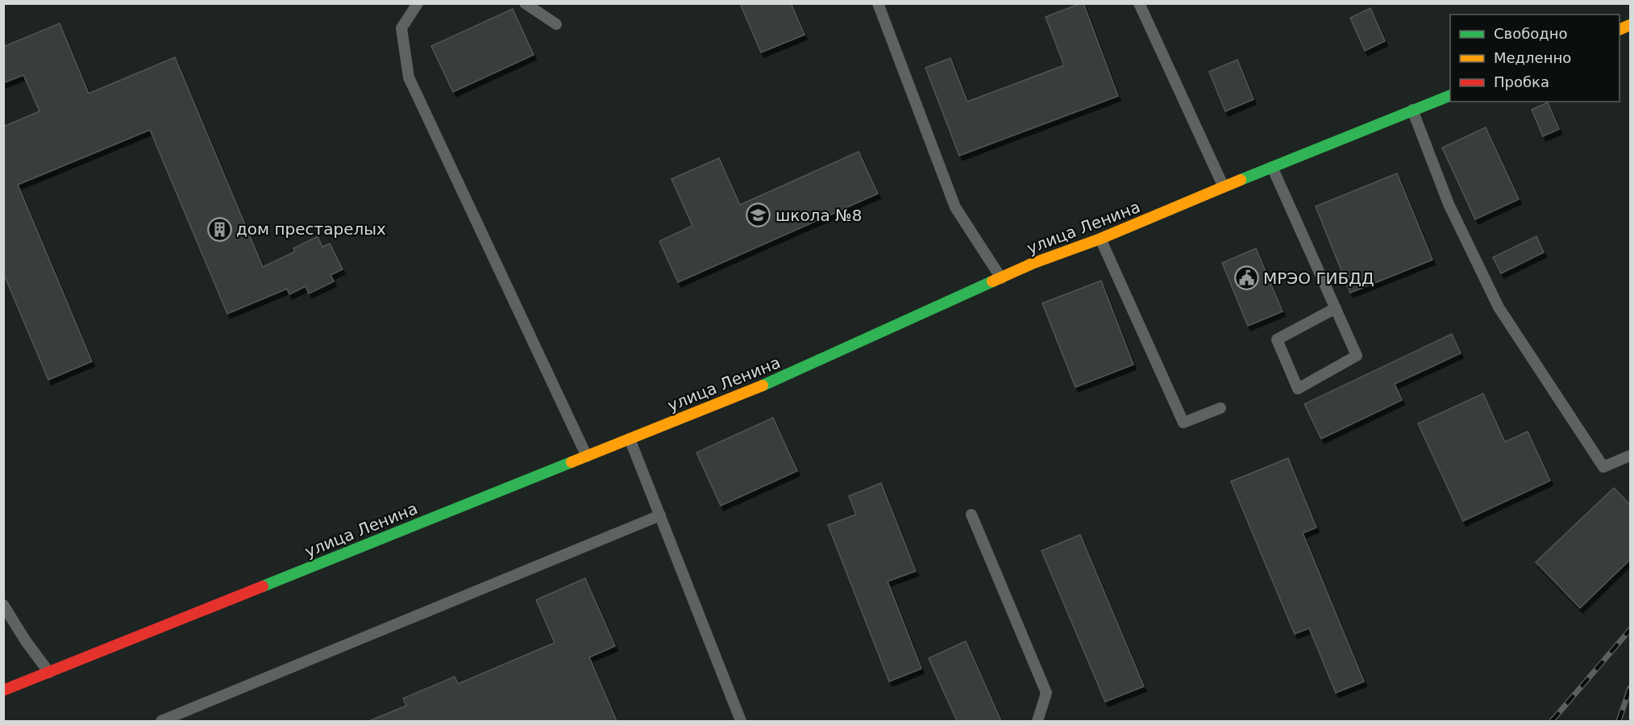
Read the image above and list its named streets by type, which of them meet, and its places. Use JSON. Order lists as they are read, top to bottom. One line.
{"streets":{"main road":["улица Ленина"]},"places":{"school or university":["школа №8"],"building":["дом престарелых"],"public building":["МРЭО ГИБДД"]},"legend":["Свободно","Медленно","Пробка"]}
